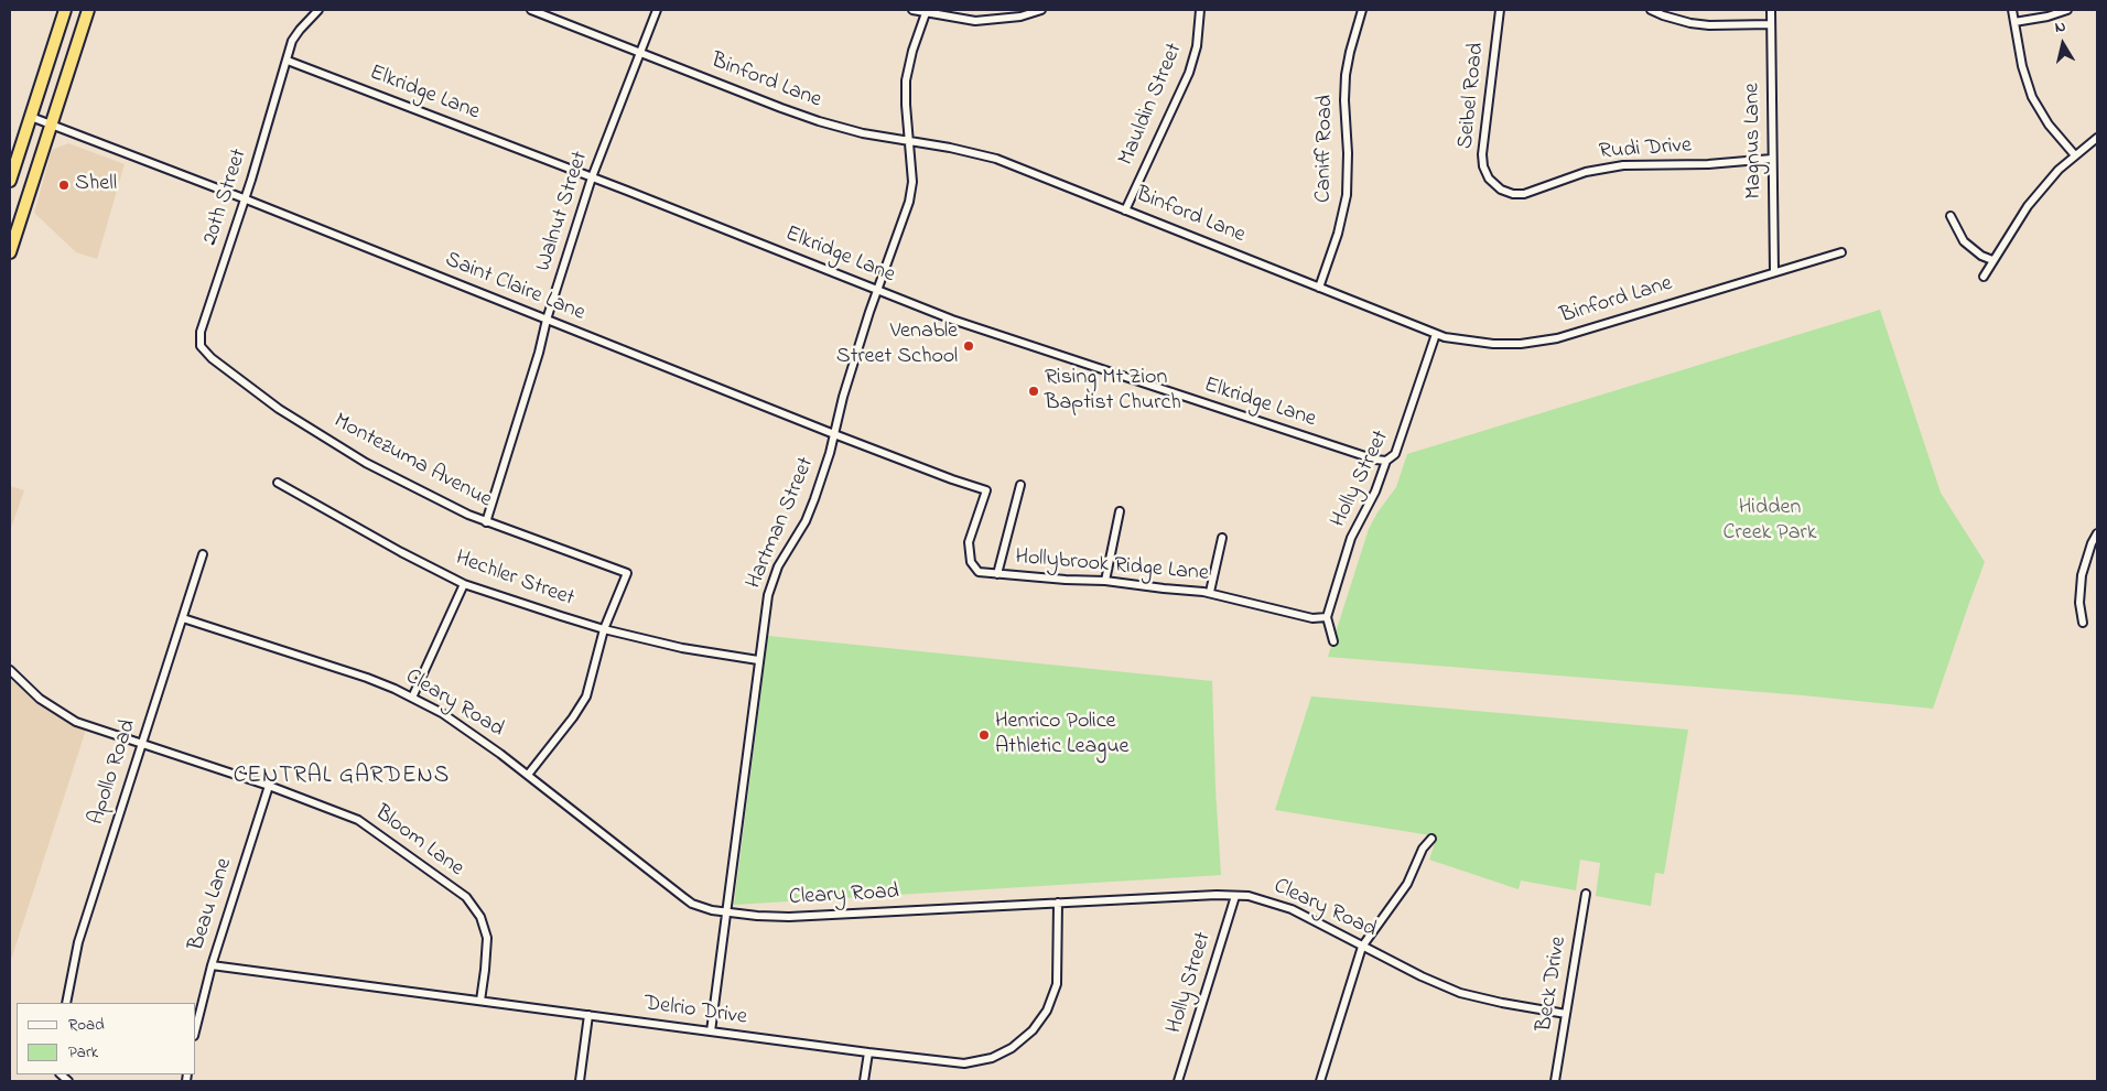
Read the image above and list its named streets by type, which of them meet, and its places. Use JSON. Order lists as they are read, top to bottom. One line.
{"streets":{"street":["Binford Lane","Elkridge Lane","Seibel Road","Mauldin Street","Magnus Lane","Caniff Road","Rudi Drive","20th Street","Walnut Street","Saint Claire Lane","Montezuma Avenue","Holly Street","Hartman Street","Hollybrook Ridge Lane","Hechler Street","Cleary Road","Apollo Road","Bloom Lane","Beau Lane","Beck Drive","Delrio Drive"]},"crossings":[["Binford Lane","Mauldin Street"],["Binford Lane","Magnus Lane"],["Binford Lane","Caniff Road"],["Binford Lane","Walnut Street"],["Binford Lane","Holly Street"],["Binford Lane","Hartman Street"],["Elkridge Lane","20th Street"],["Elkridge Lane","Walnut Street"],["Elkridge Lane","Holly Street"],["Elkridge Lane","Hartman Street"],["Seibel Road","Rudi Drive"],["Magnus Lane","Rudi Drive"],["20th Street","Saint Claire Lane"],["20th Street","Montezuma Avenue"],["Walnut Street","Saint Claire Lane"],["Walnut Street","Montezuma Avenue"],["Saint Claire Lane","Hartman Street"],["Saint Claire Lane","Hollybrook Ridge Lane"],["Montezuma Avenue","Hechler Street"],["Holly Street","Hollybrook Ridge Lane"],["Holly Street","Cleary Road"],["Hartman Street","Hechler Street"],["Hartman Street","Cleary Road"],["Hartman Street","Delrio Drive"],["Cleary Road","Apollo Road"],["Cleary Road","Beck Drive"],["Cleary Road","Delrio Drive"],["Apollo Road","Bloom Lane"],["Bloom Lane","Beau Lane"],["Bloom Lane","Delrio Drive"],["Beau Lane","Delrio Drive"]],"districts":["CENTRAL GARDENS"],"parks":["Hidden Creek Park"],"places":["Shell","Venable Street School","Rising Mt Zion Baptist Church","Henrico Police Athletic League"],"legend":["Road","Park"],"north":"top"}
